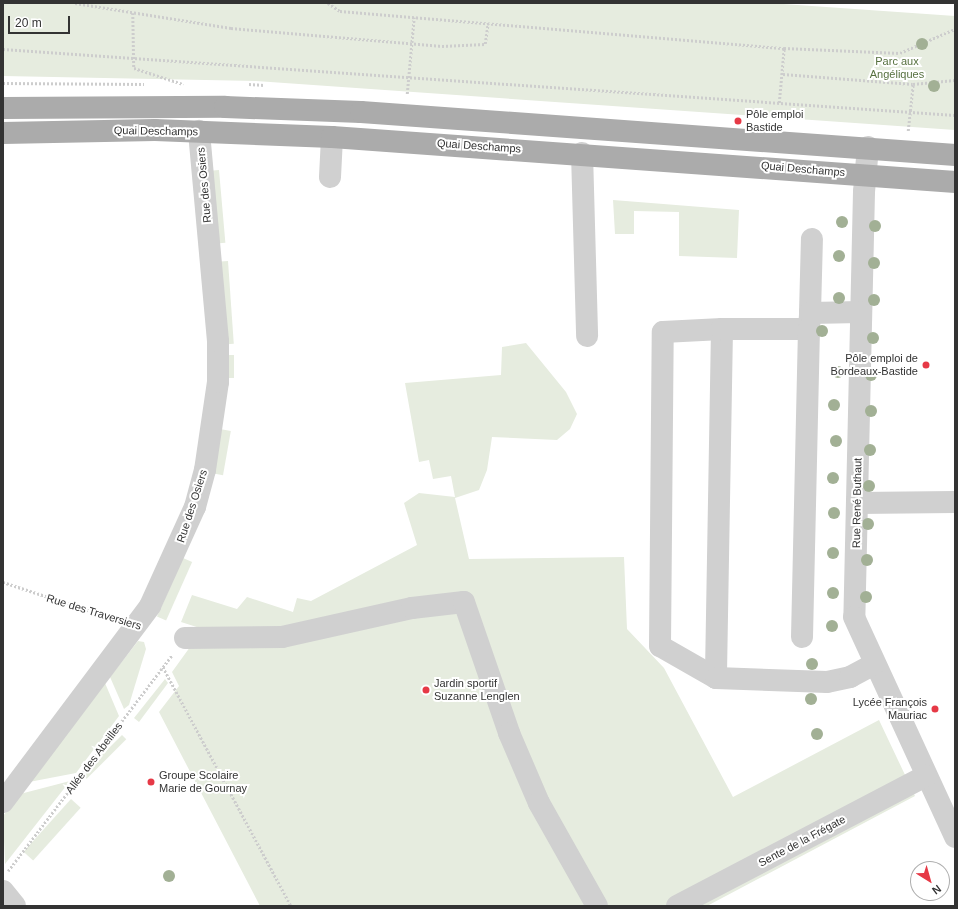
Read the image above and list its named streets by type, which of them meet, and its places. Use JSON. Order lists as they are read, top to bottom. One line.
{"streets":{"main road":["Quai Deschamps"],"street":["Rue des Osiers","Rue René Buthaut","Sente de la Frégate"],"path":["Rue des Traversiers","Allée des Abeilles"]},"crossings":[["Quai Deschamps","Rue des Osiers"],["Quai Deschamps","Rue René Buthaut"],["Rue des Osiers","Rue des Traversiers"],["Rue René Buthaut","Sente de la Frégate"]],"parks":["Parc aux Angéliques"],"places":["Pôle emploi Bastide","Pôle emploi de Bordeaux-Bastide","Jardin sportif Suzanne Lenglen","Lycée François Mauriac","Groupe Scolaire Marie de Gournay"],"scale_bar":"20 m","north":"bottom right"}
